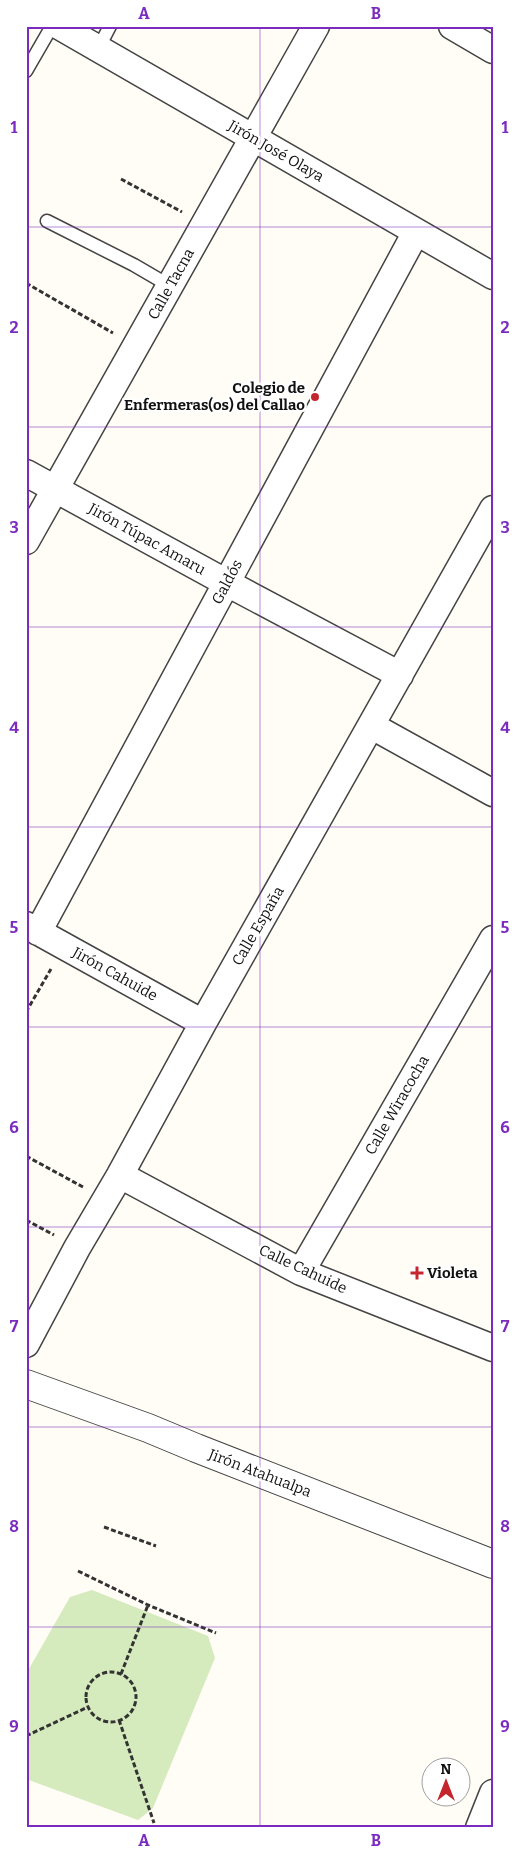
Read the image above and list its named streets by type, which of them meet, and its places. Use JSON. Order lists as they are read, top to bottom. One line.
{"streets":{"street":["Jirón José Olaya","Calle Tacna","Jirón Túpac Amaru","Galdós","Calle España","Jirón Cahuide","Calle Wiracocha","Calle Cahuide","Jirón Atahualpa"]},"crossings":[["Jirón José Olaya","Calle Tacna"],["Jirón José Olaya","Galdós"],["Calle Tacna","Jirón Túpac Amaru"],["Jirón Túpac Amaru","Galdós"],["Jirón Túpac Amaru","Calle España"],["Galdós","Jirón Cahuide"],["Calle España","Jirón Cahuide"],["Calle España","Calle Cahuide"],["Calle Wiracocha","Calle Cahuide"]],"places":{"other":["Colegio de Enfermeras(os) del Callao"],"health":["Violeta"]},"north":"top","grid":{"columns":["A","B"],"rows":["1","2","3","4","5","6","7","8","9"]}}
